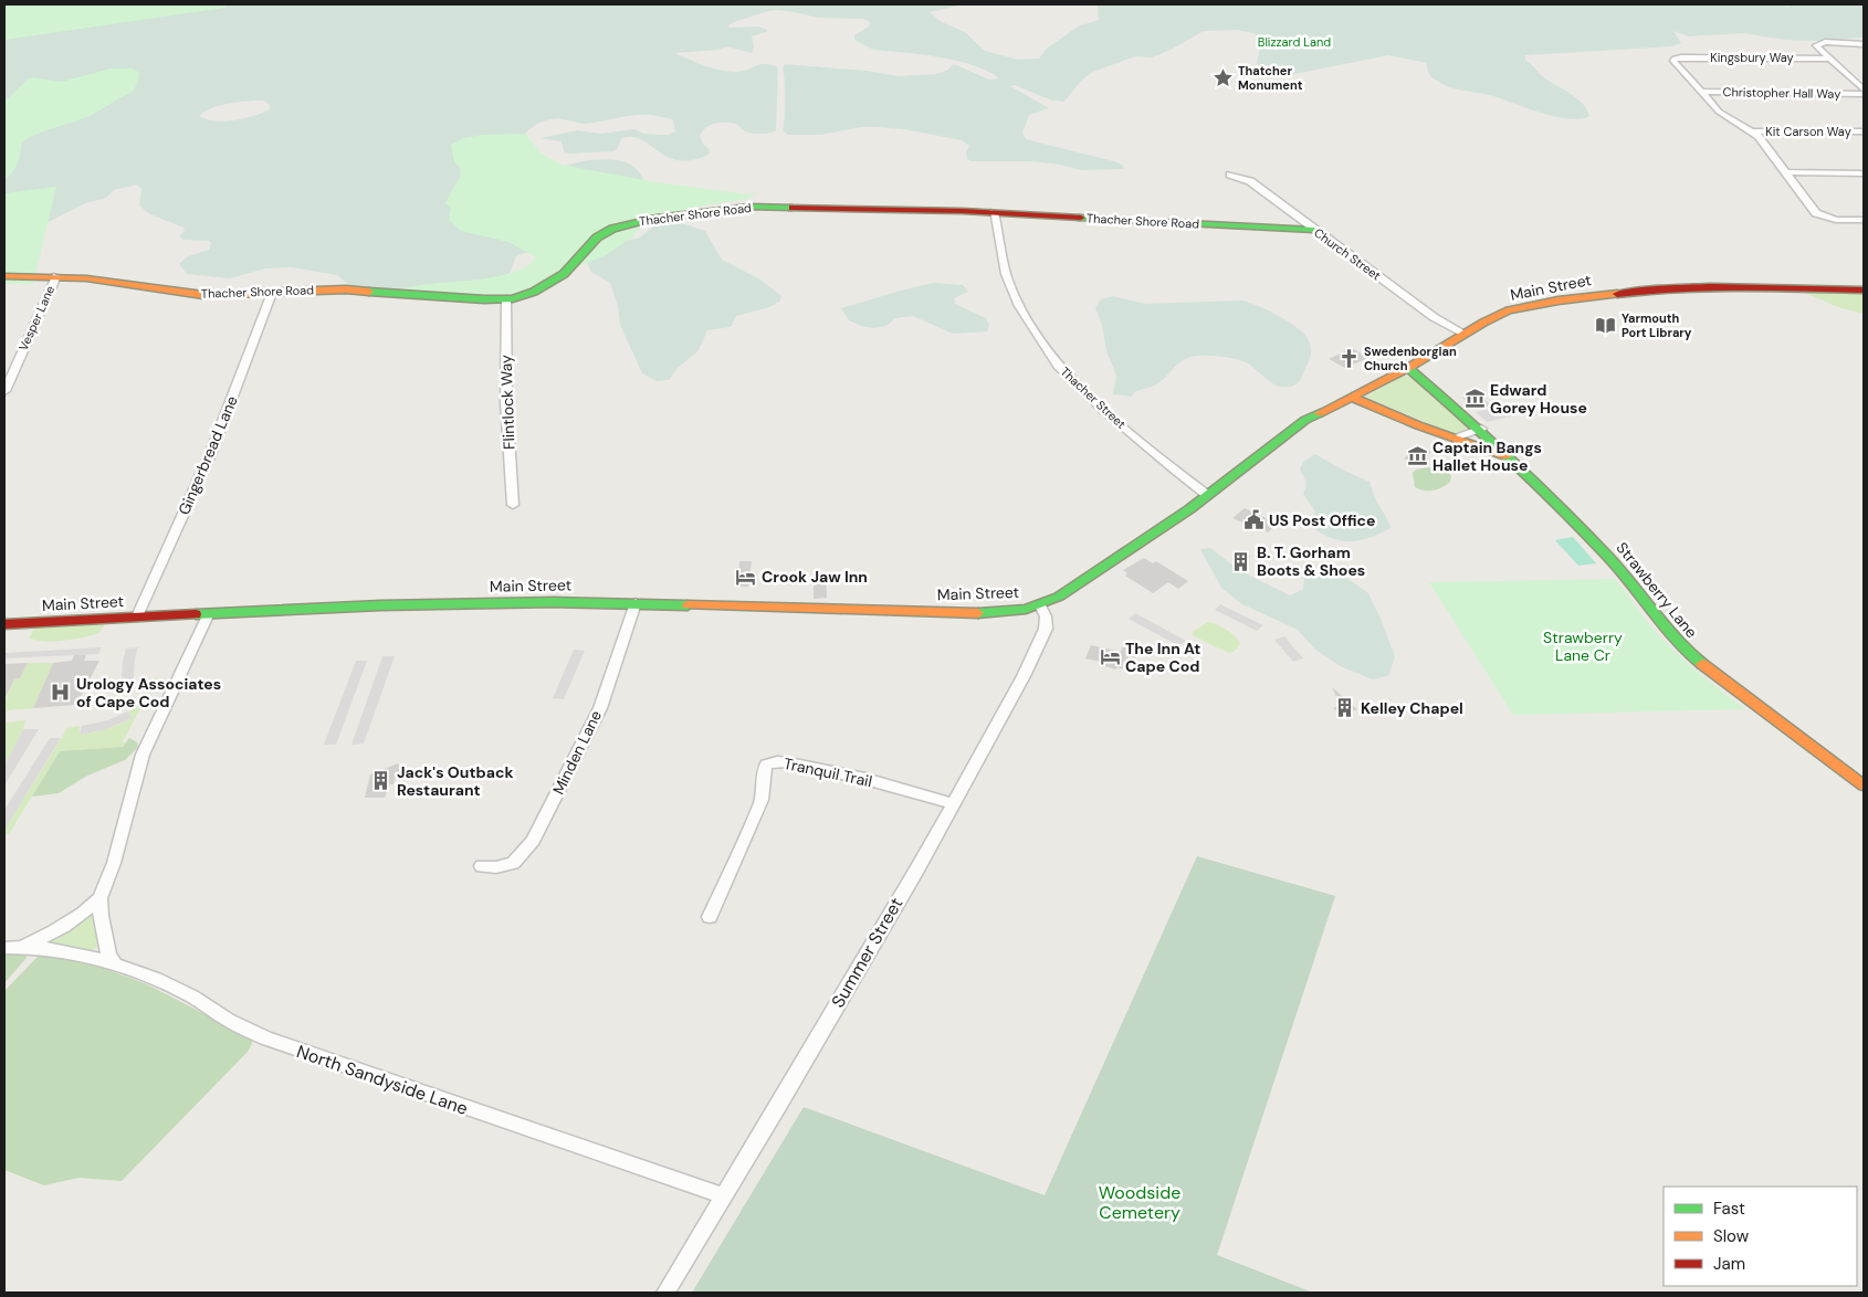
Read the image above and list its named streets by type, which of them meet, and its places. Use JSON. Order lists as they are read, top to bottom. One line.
{"streets":{"street":["Kingsbury Way","Christopher Hall Way","Kit Carson Way","Thacher Shore Road","Church Street","Main Street","Vesper Lane","Thacher Street","Flintlock Way","Gingerbread Lane","Strawberry Lane","Minden Lane","Tranquil Trail","Summer Street","North Sandyside Lane"]},"crossings":[["Kingsbury Way","Christopher Hall Way"],["Thacher Shore Road","Church Street"],["Thacher Shore Road","Vesper Lane"],["Thacher Shore Road","Thacher Street"],["Thacher Shore Road","Flintlock Way"],["Thacher Shore Road","Gingerbread Lane"],["Church Street","Main Street"],["Main Street","Thacher Street"],["Main Street","Gingerbread Lane"],["Main Street","Strawberry Lane"],["Main Street","Minden Lane"],["Main Street","Summer Street"],["Tranquil Trail","Summer Street"],["Summer Street","North Sandyside Lane"]],"parks":["Blizzard Land","Strawberry Lane Cr","Woodside Cemetery"],"places":{"place":["Thatcher Monument"],"library":["Yarmouth Port Library"],"church":["Swedenborgian Church"],"museum":["Edward Gorey House","Captain Bangs Hallet House"],"public building":["US Post Office"],"building":["B. T. Gorham Boots & Shoes","Kelley Chapel","Jack's Outback Restaurant"],"hotel":["Crook Jaw Inn","The Inn At Cape Cod"],"hospital":["Urology Associates of Cape Cod"]},"legend":["Fast","Slow","Jam"]}
